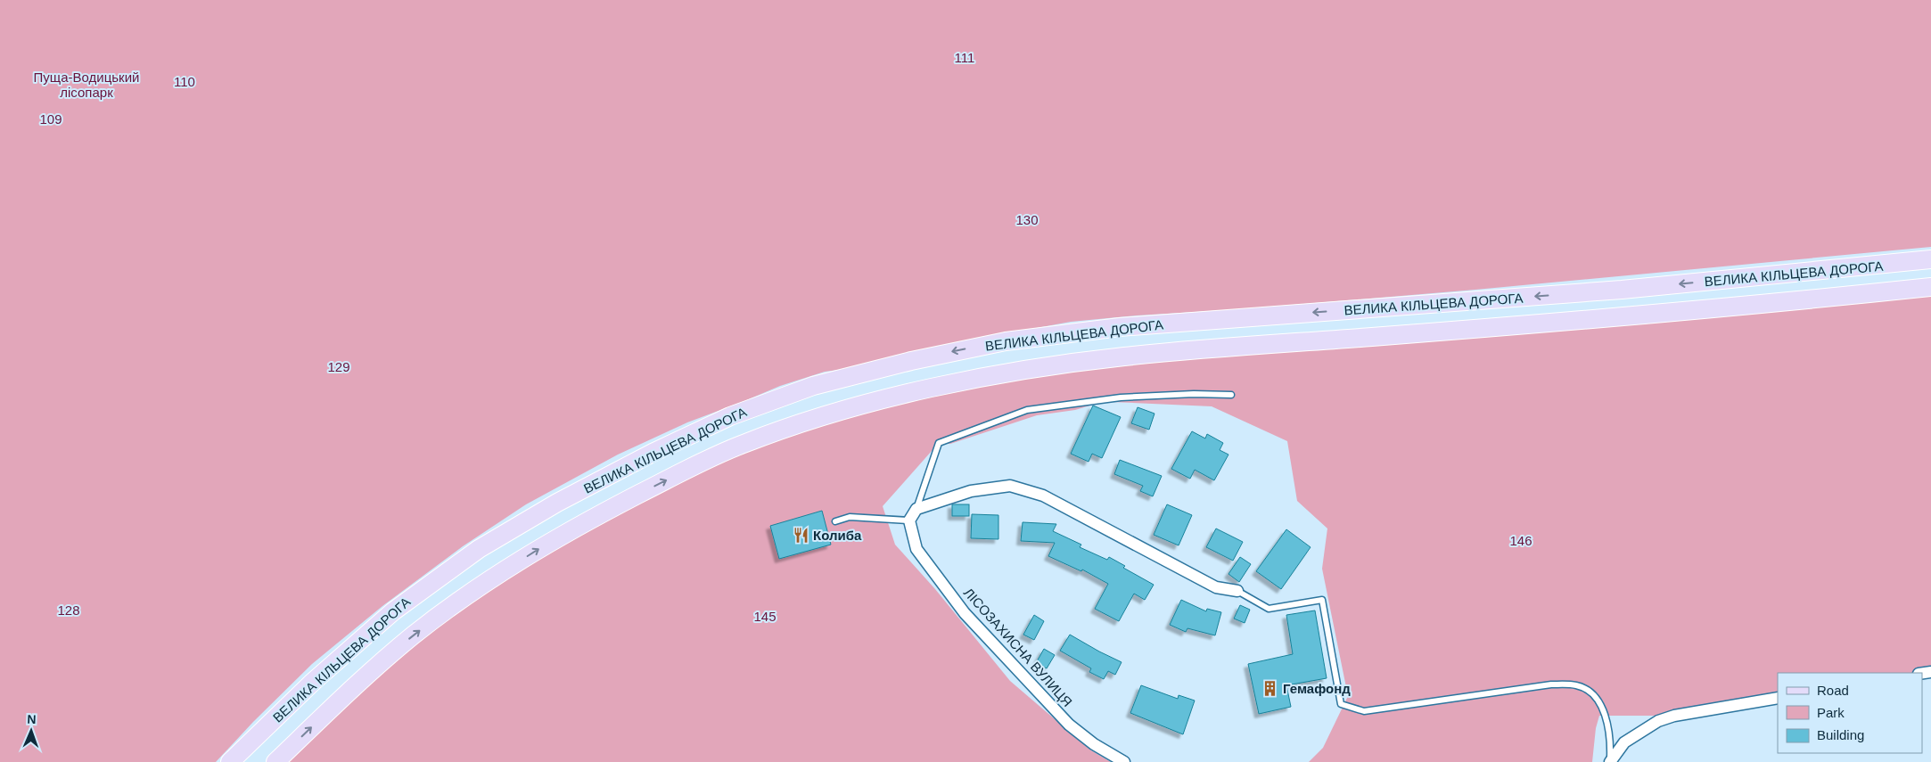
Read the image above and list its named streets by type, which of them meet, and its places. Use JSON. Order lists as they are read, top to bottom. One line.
{"streets":{"main road":["ВЕЛИКА КІЛЬЦЕВА ДОРОГА"],"street":["ЛІСОЗАХИСНА ВУЛИЦЯ"]},"parks":["111","Пуща-Водицький лісопарк","110","109","130","129","146","128","145"],"places":{"restaurant":["Колиба"],"building":["Гемафонд"]},"legend":["Road","Park","Building"],"north":"top"}
